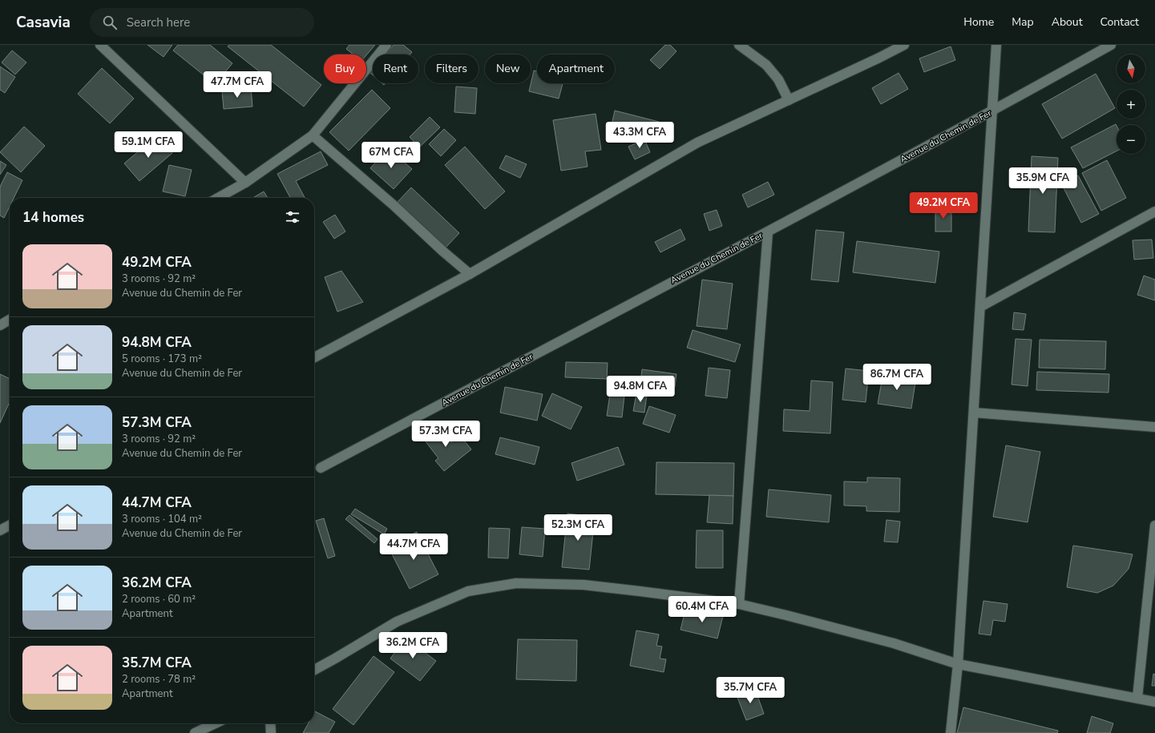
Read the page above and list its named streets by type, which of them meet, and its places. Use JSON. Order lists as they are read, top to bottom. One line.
{"streets":{"street":["Avenue du Chemin de Fer"]},"north":"bottom","page":{"header":"Casavia","search":"Search here","nav":["Home","Map","About","Contact"],"map_buttons":["+","−"],"chip":["Buy","Rent","Filters","New","Apartment"],"price":["47.7M CFA","43.3M CFA","59.1M CFA","67M CFA","35.9M CFA","49.2M CFA","86.7M CFA","94.8M CFA","57.3M CFA","52.3M CFA","44.7M CFA","60.4M CFA","36.2M CFA","35.7M CFA"],"heading":"14 homes","list":[{"name":"49.2M CFA","note":"3 rooms · 92 m² · Avenue du Chemin de Fer"},{"name":"94.8M CFA","note":"5 rooms · 173 m² · Avenue du Chemin de Fer"},{"name":"57.3M CFA","note":"3 rooms · 92 m² · Avenue du Chemin de Fer"},{"name":"44.7M CFA","note":"3 rooms · 104 m² · Avenue du Chemin de Fer"},{"name":"36.2M CFA","note":"2 rooms · 60 m² · Apartment"},{"name":"35.7M CFA","note":"2 rooms · 78 m² · Apartment"}]}}
